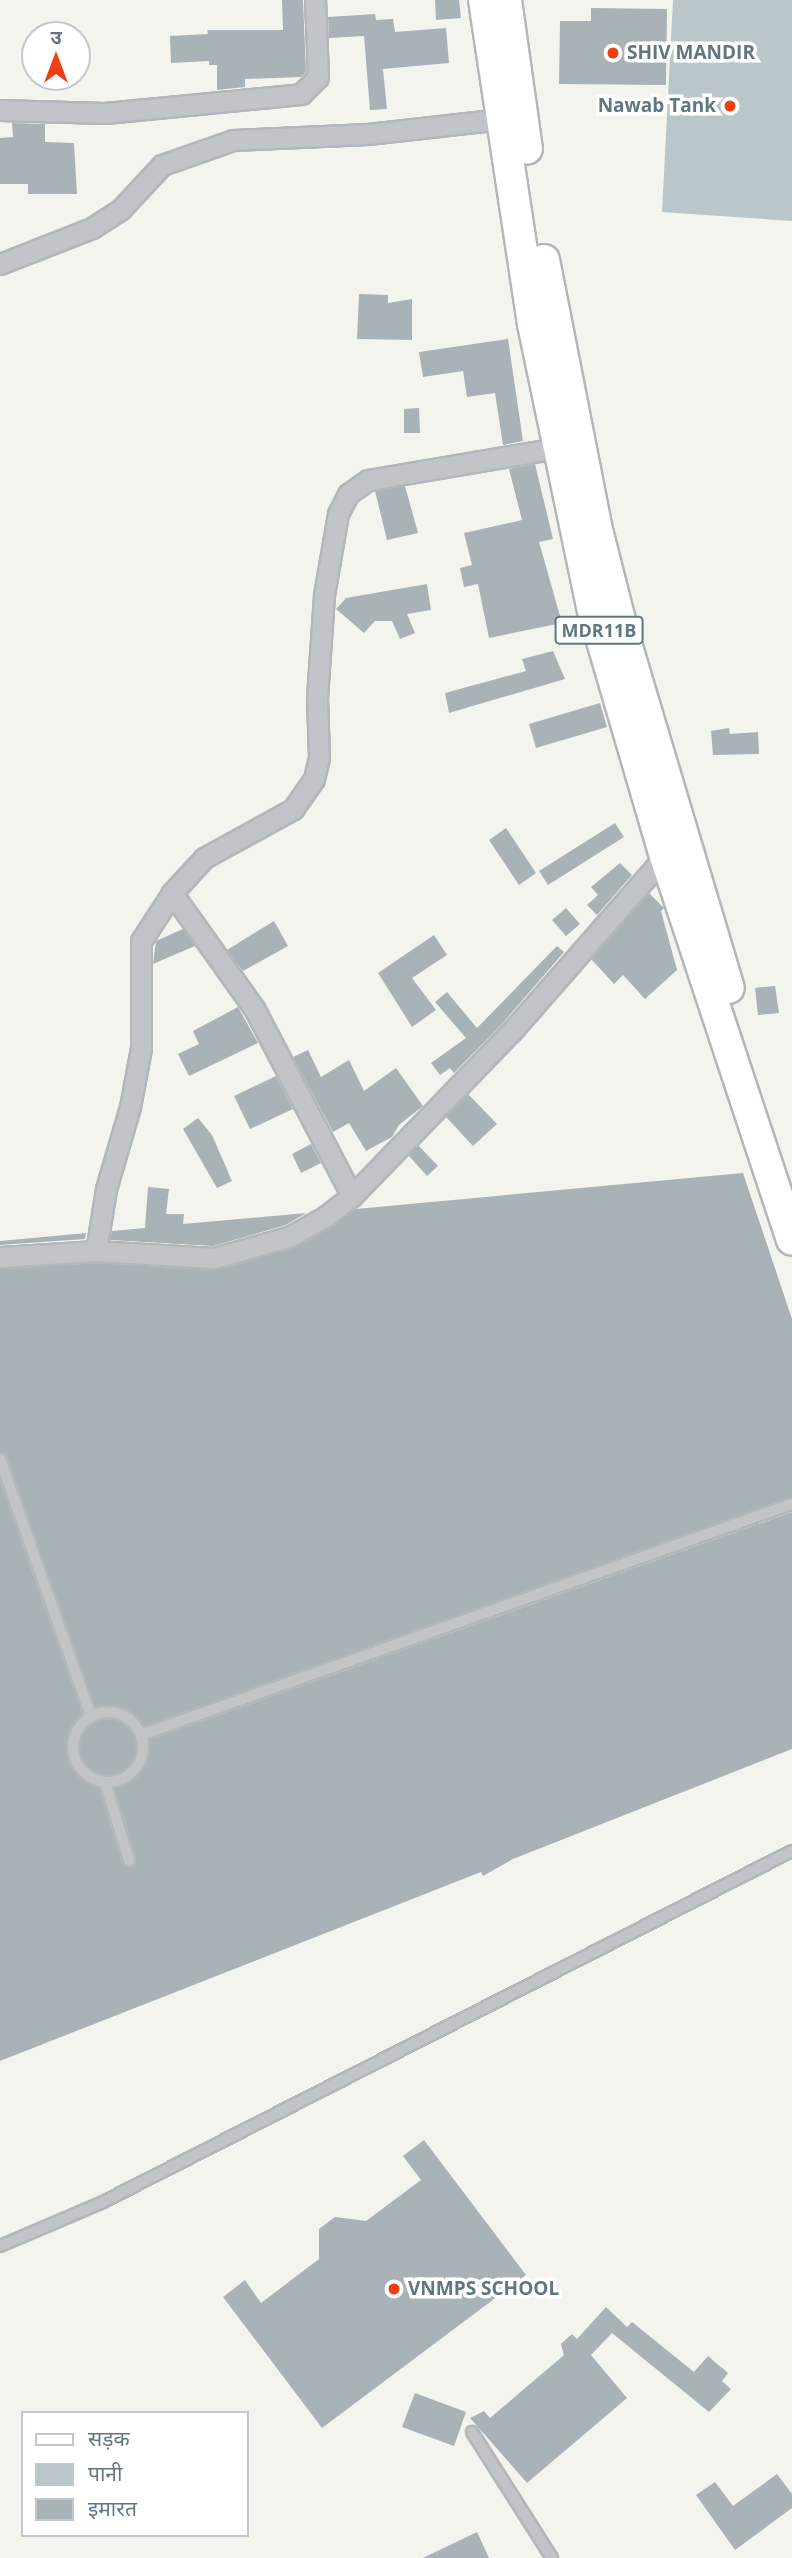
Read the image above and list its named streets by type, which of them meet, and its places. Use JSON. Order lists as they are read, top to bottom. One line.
{"streets":{"main road":["MDR11B"]},"places":["SHIV MANDIR","Nawab Tank","VNMPS SCHOOL"],"legend":["सड़क","पानी","इमारत"],"north":"top"}
